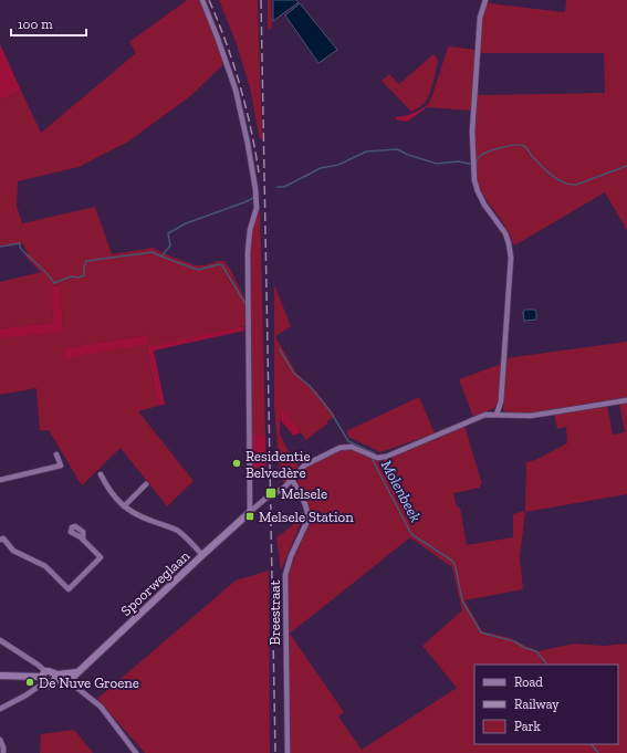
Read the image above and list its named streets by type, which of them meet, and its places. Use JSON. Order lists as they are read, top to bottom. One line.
{"streets":{"street":["Spoorweglaan","Breestraat"]},"crossings":[["Spoorweglaan","Breestraat"]],"water":["Molenbeek"],"places":{"other":["Residentie Belvedère","De Nuve Groene"],"transit":["Melsele","Melsele Station"]},"legend":["Road","Railway","Park"],"scale_bar":"100 m"}
